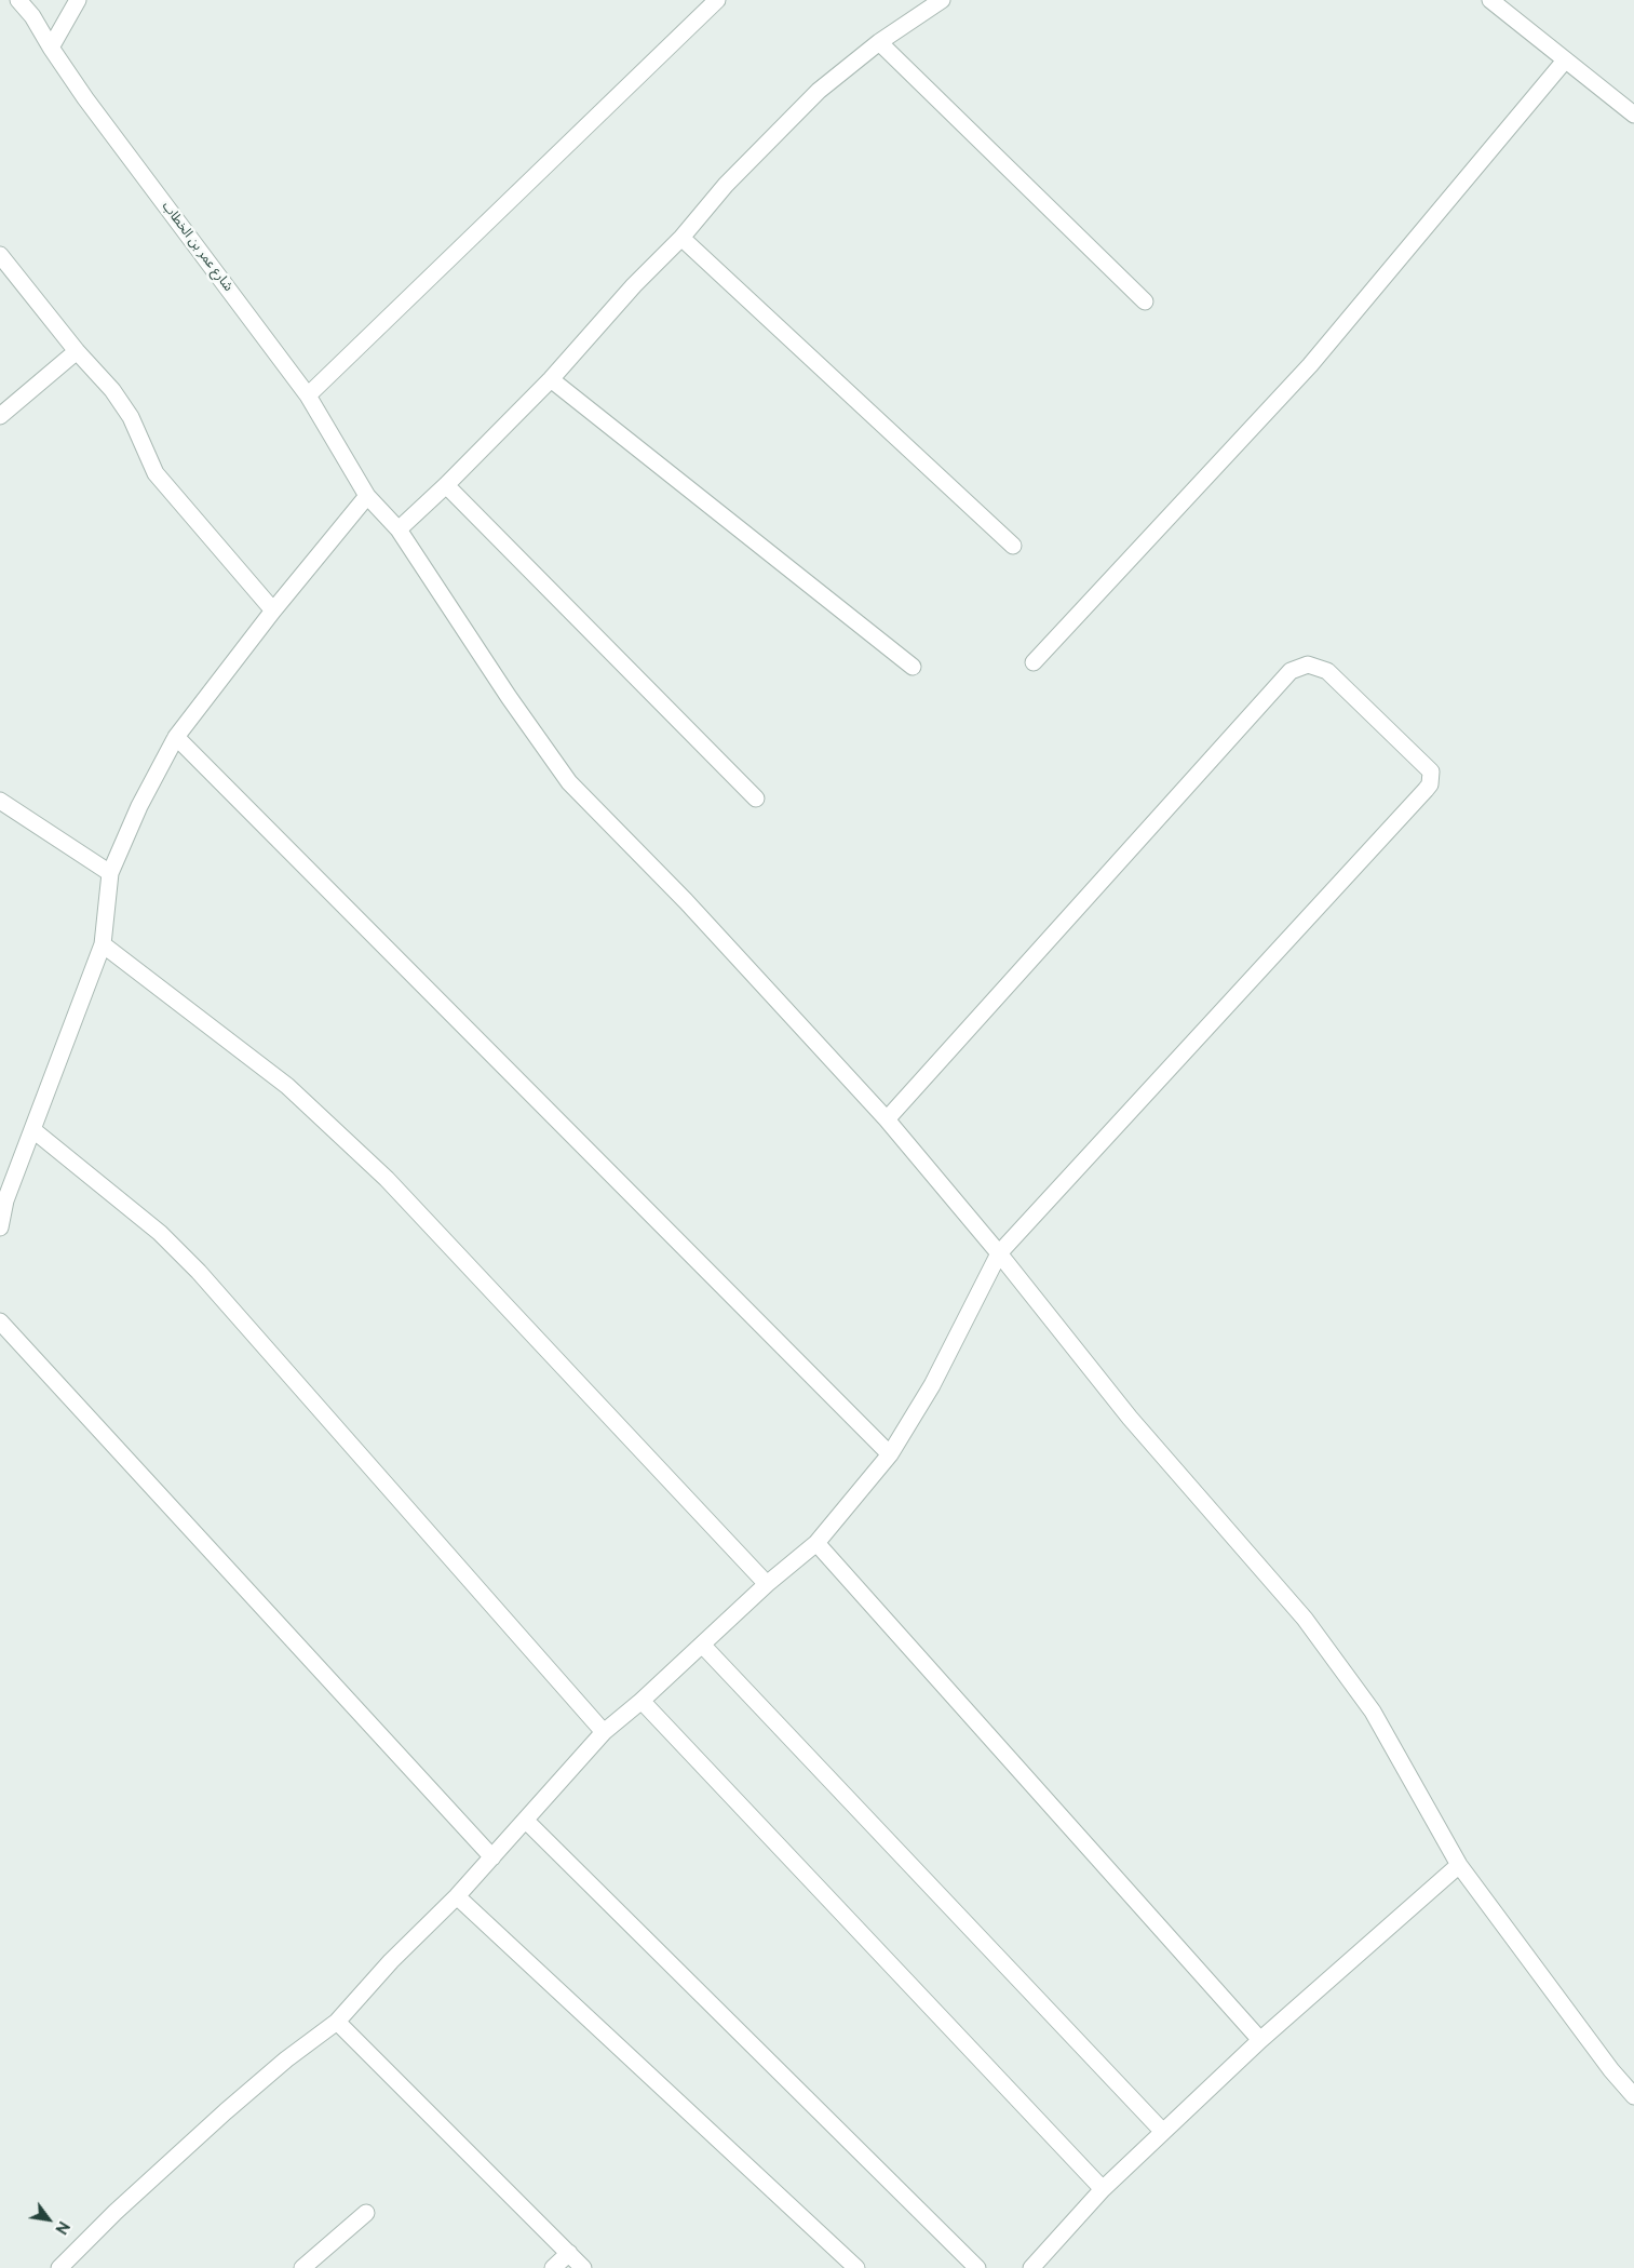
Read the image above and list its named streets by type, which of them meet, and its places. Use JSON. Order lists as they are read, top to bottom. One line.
{"streets":{"street":["شارع عمر بن الخطاب"]},"north":"bottom right"}
